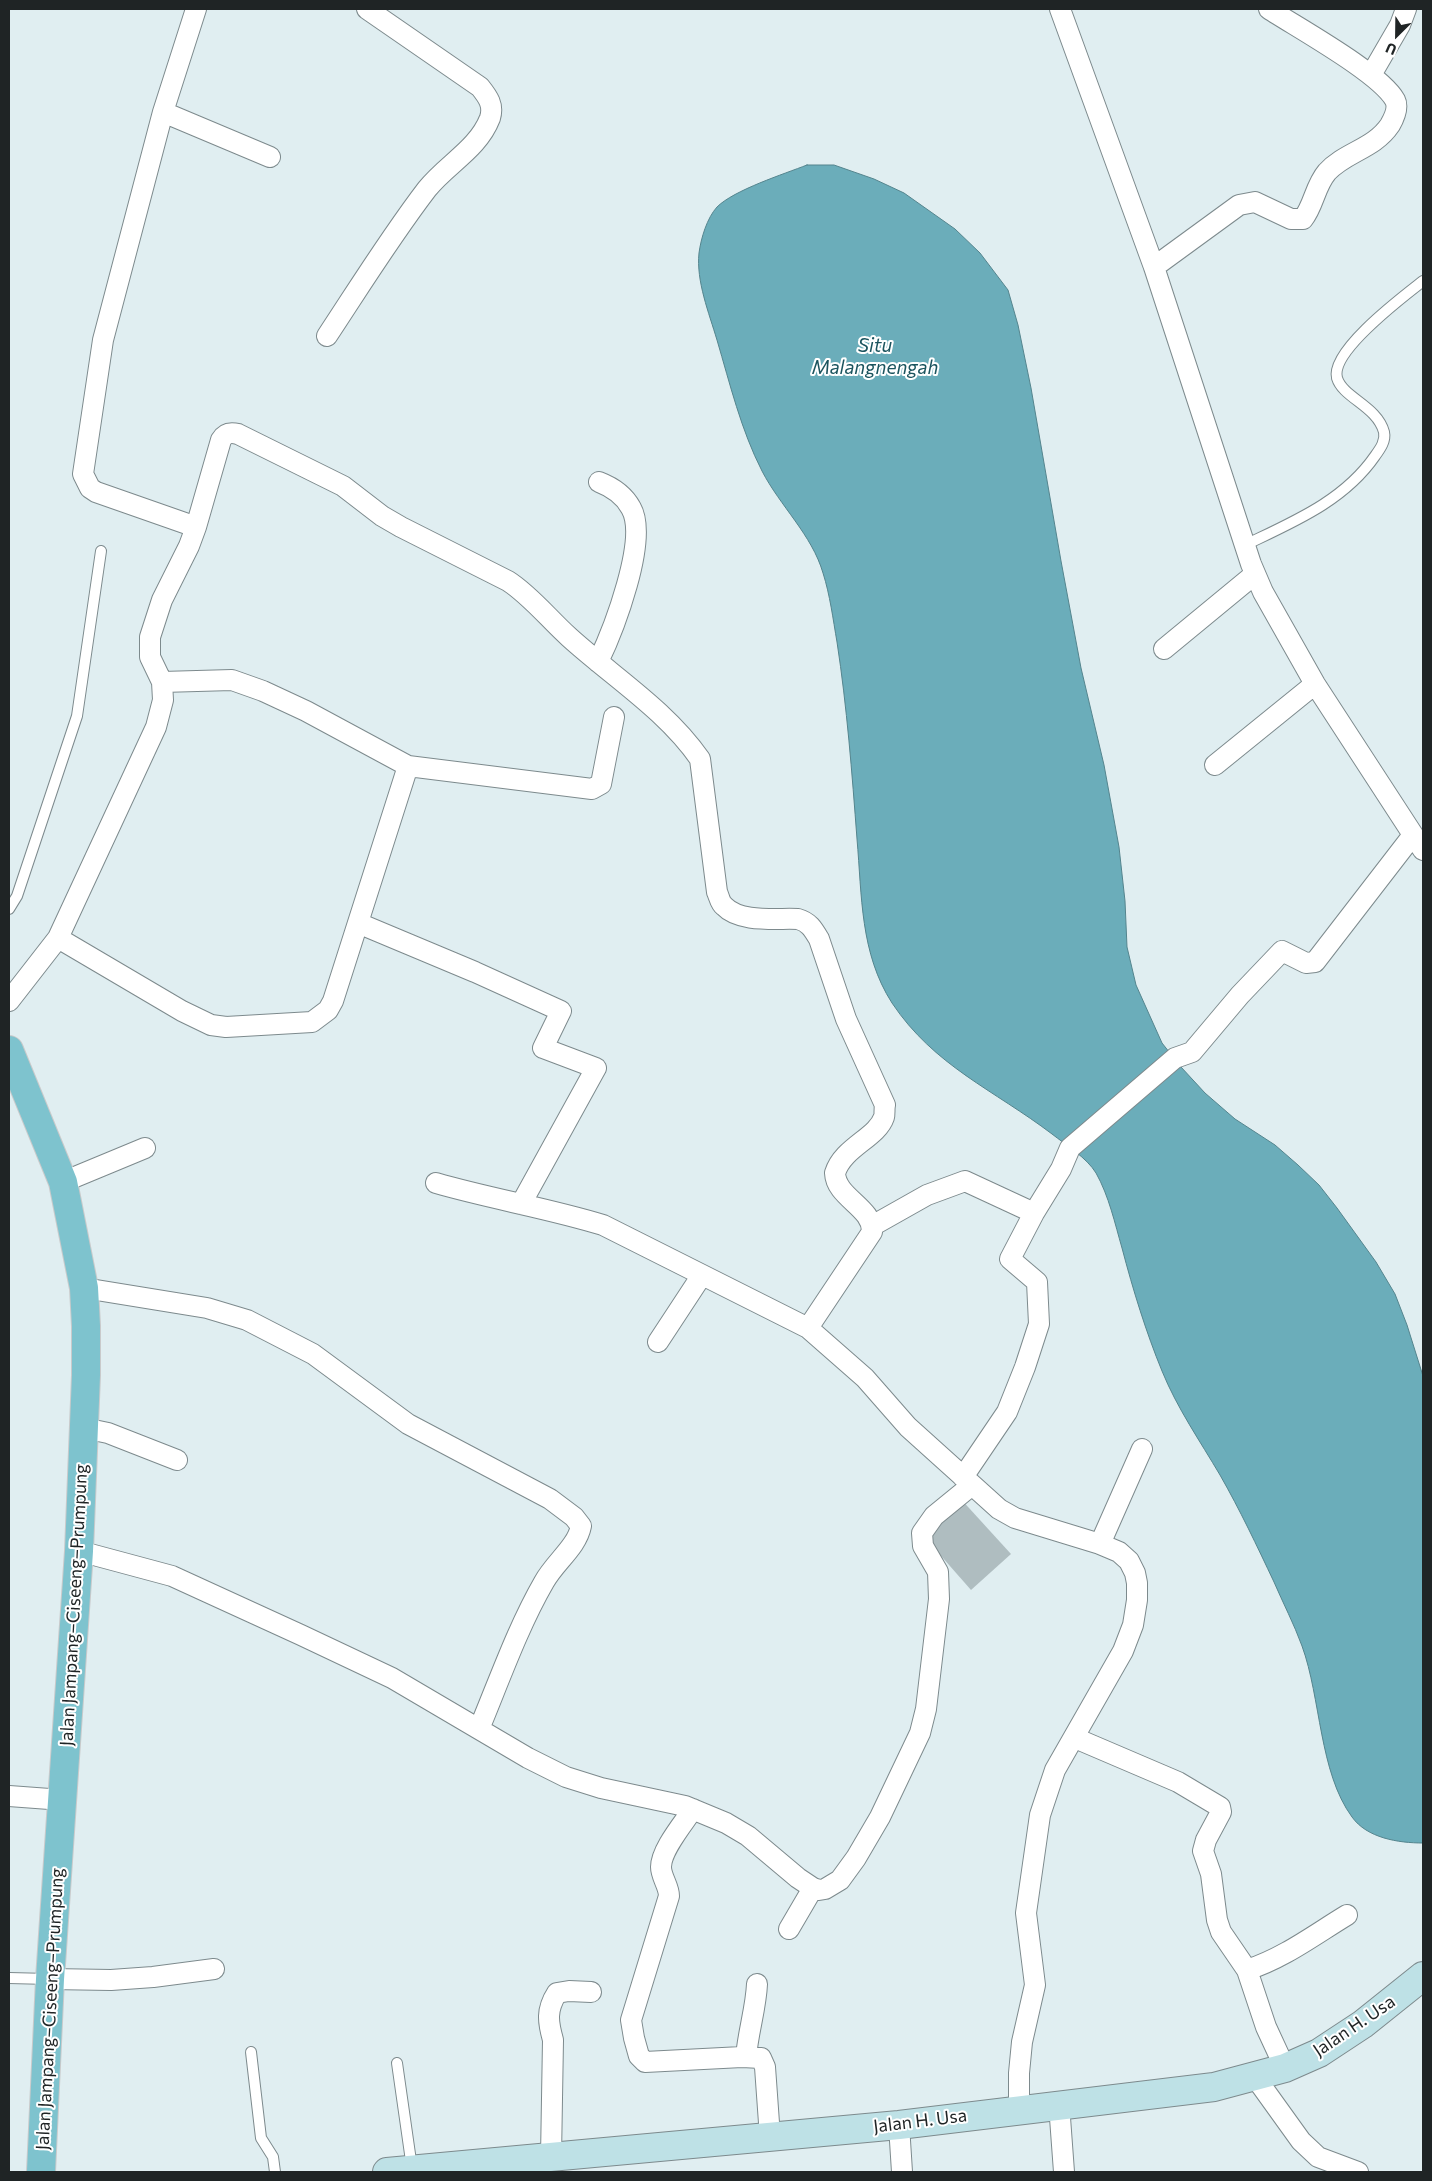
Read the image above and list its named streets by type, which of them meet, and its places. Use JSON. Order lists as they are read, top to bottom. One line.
{"streets":{"main road":["Jalan Jampang–Ciseeng–Prumpung"],"street":["Jalan H. Usa"]},"water":["Situ Malangnengah"],"north":"bottom left"}
